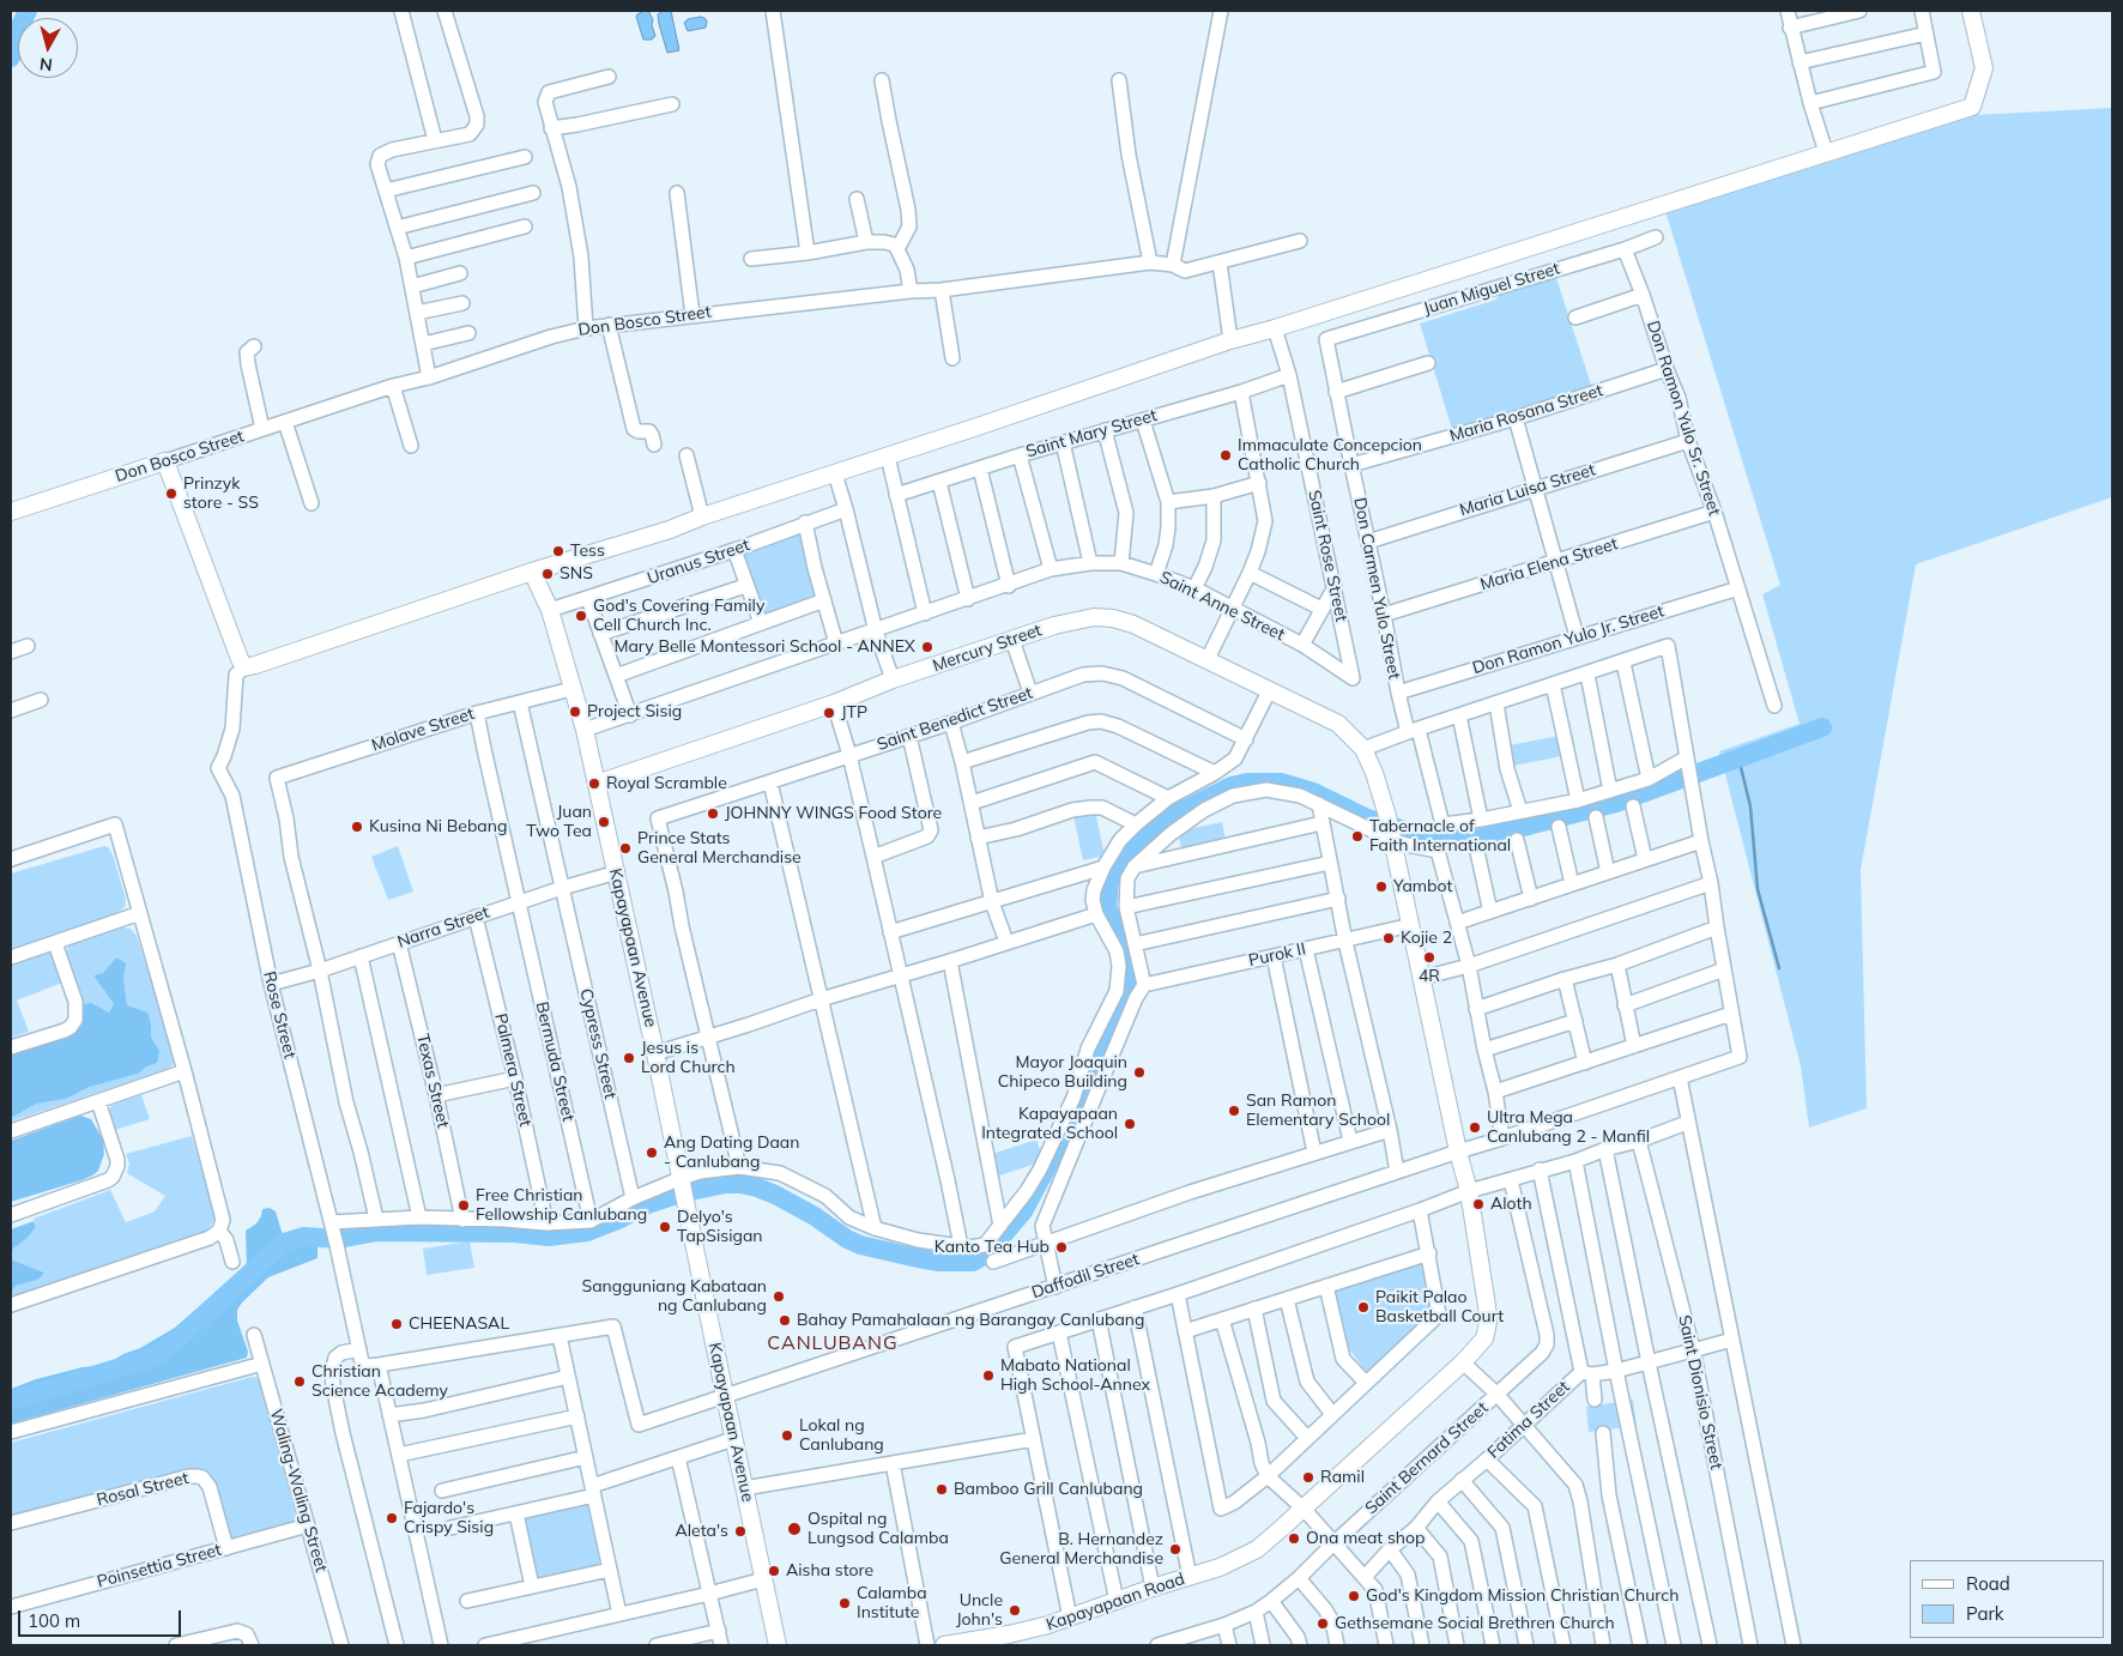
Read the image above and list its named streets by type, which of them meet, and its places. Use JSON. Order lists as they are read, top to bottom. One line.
{"streets":{"street":["Juan Miguel Street","Don Bosco Street","Maria Rosana Street","Don Ramon Yulo Sr. Street","Saint Mary Street","Maria Luisa Street","Saint Rose Street","Uranus Street","Maria Elena Street","Don Carmen Yulo Street","Saint Anne Street","Don Ramon Yulo Jr. Street","Mercury Street","Saint Benedict Street","Molave Street","Narra Street","Kapayapaan Avenue","Purok II","Rose Street","Cypress Street","Bermuda Street","Palmera Street","Texas Street","Daffodil Street","Saint Dionisio Street","Fatima Street","Saint Bernard Street","Rosal Street","Waling-Waling Street","Poinsettia Street","Kapayapaan Road"]},"crossings":[["Juan Miguel Street","Don Ramon Yulo Sr. Street"],["Juan Miguel Street","Don Carmen Yulo Street"],["Maria Rosana Street","Don Ramon Yulo Sr. Street"],["Maria Rosana Street","Don Carmen Yulo Street"],["Don Ramon Yulo Sr. Street","Maria Luisa Street"],["Don Ramon Yulo Sr. Street","Maria Elena Street"],["Don Ramon Yulo Sr. Street","Don Ramon Yulo Jr. Street"],["Saint Mary Street","Saint Rose Street"],["Maria Luisa Street","Don Carmen Yulo Street"],["Saint Rose Street","Saint Anne Street"],["Uranus Street","Kapayapaan Avenue"],["Maria Elena Street","Don Carmen Yulo Street"],["Don Carmen Yulo Street","Don Ramon Yulo Jr. Street"],["Saint Anne Street","Kapayapaan Avenue"],["Mercury Street","Kapayapaan Avenue"],["Mercury Street","Kapayapaan Road"],["Molave Street","Narra Street"],["Molave Street","Kapayapaan Avenue"],["Molave Street","Cypress Street"],["Molave Street","Bermuda Street"],["Narra Street","Kapayapaan Avenue"],["Narra Street","Rose Street"],["Narra Street","Cypress Street"],["Narra Street","Bermuda Street"],["Narra Street","Palmera Street"],["Narra Street","Texas Street"],["Kapayapaan Avenue","Daffodil Street"],["Purok II","Kapayapaan Road"],["Daffodil Street","Kapayapaan Road"],["Rosal Street","Poinsettia Street"],["Waling-Waling Street","Poinsettia Street"]],"districts":["CANLUBANG"],"places":["Immaculate Concepcion Catholic Church","Prinzyk store - SS","Tess","SNS","God's Covering Family Cell Church Inc.","Mary Belle Montessori School - ANNEX","Project Sisig","JTP","Royal Scramble","JOHNNY WINGS Food Store","Juan Two Tea","Kusina Ni Bebang","Tabernacle of Faith International","Prince Stats General Merchandise","Yambot","Kojie 2","4R","Jesus is Lord Church","Mayor Joaquin Chipeco Building","San Ramon Elementary School","Kapayapaan Integrated School","Ultra Mega Canlubang 2 - Manfil","Ang Dating Daan - Canlubang","Aloth","Free Christian Fellowship Canlubang","Delyo's TapSisigan","Kanto Tea Hub","Sangguniang Kabataan ng Canlubang","Paikit Palao Basketball Court","Bahay Pamahalaan ng Barangay Canlubang","CHEENASAL","Mabato National High School-Annex","Christian Science Academy","Lokal ng Canlubang","Ramil","Bamboo Grill Canlubang","Fajardo's Crispy Sisig","Ospital ng Lungsod Calamba","Aleta's","Ona meat shop","B. Hernandez General Merchandise","Aisha store","God's Kingdom Mission Christian Church","Calamba Institute","Uncle John's","Gethsemane Social Brethren Church"],"legend":["Road","Park"],"scale_bar":"100 m","north":"bottom"}
